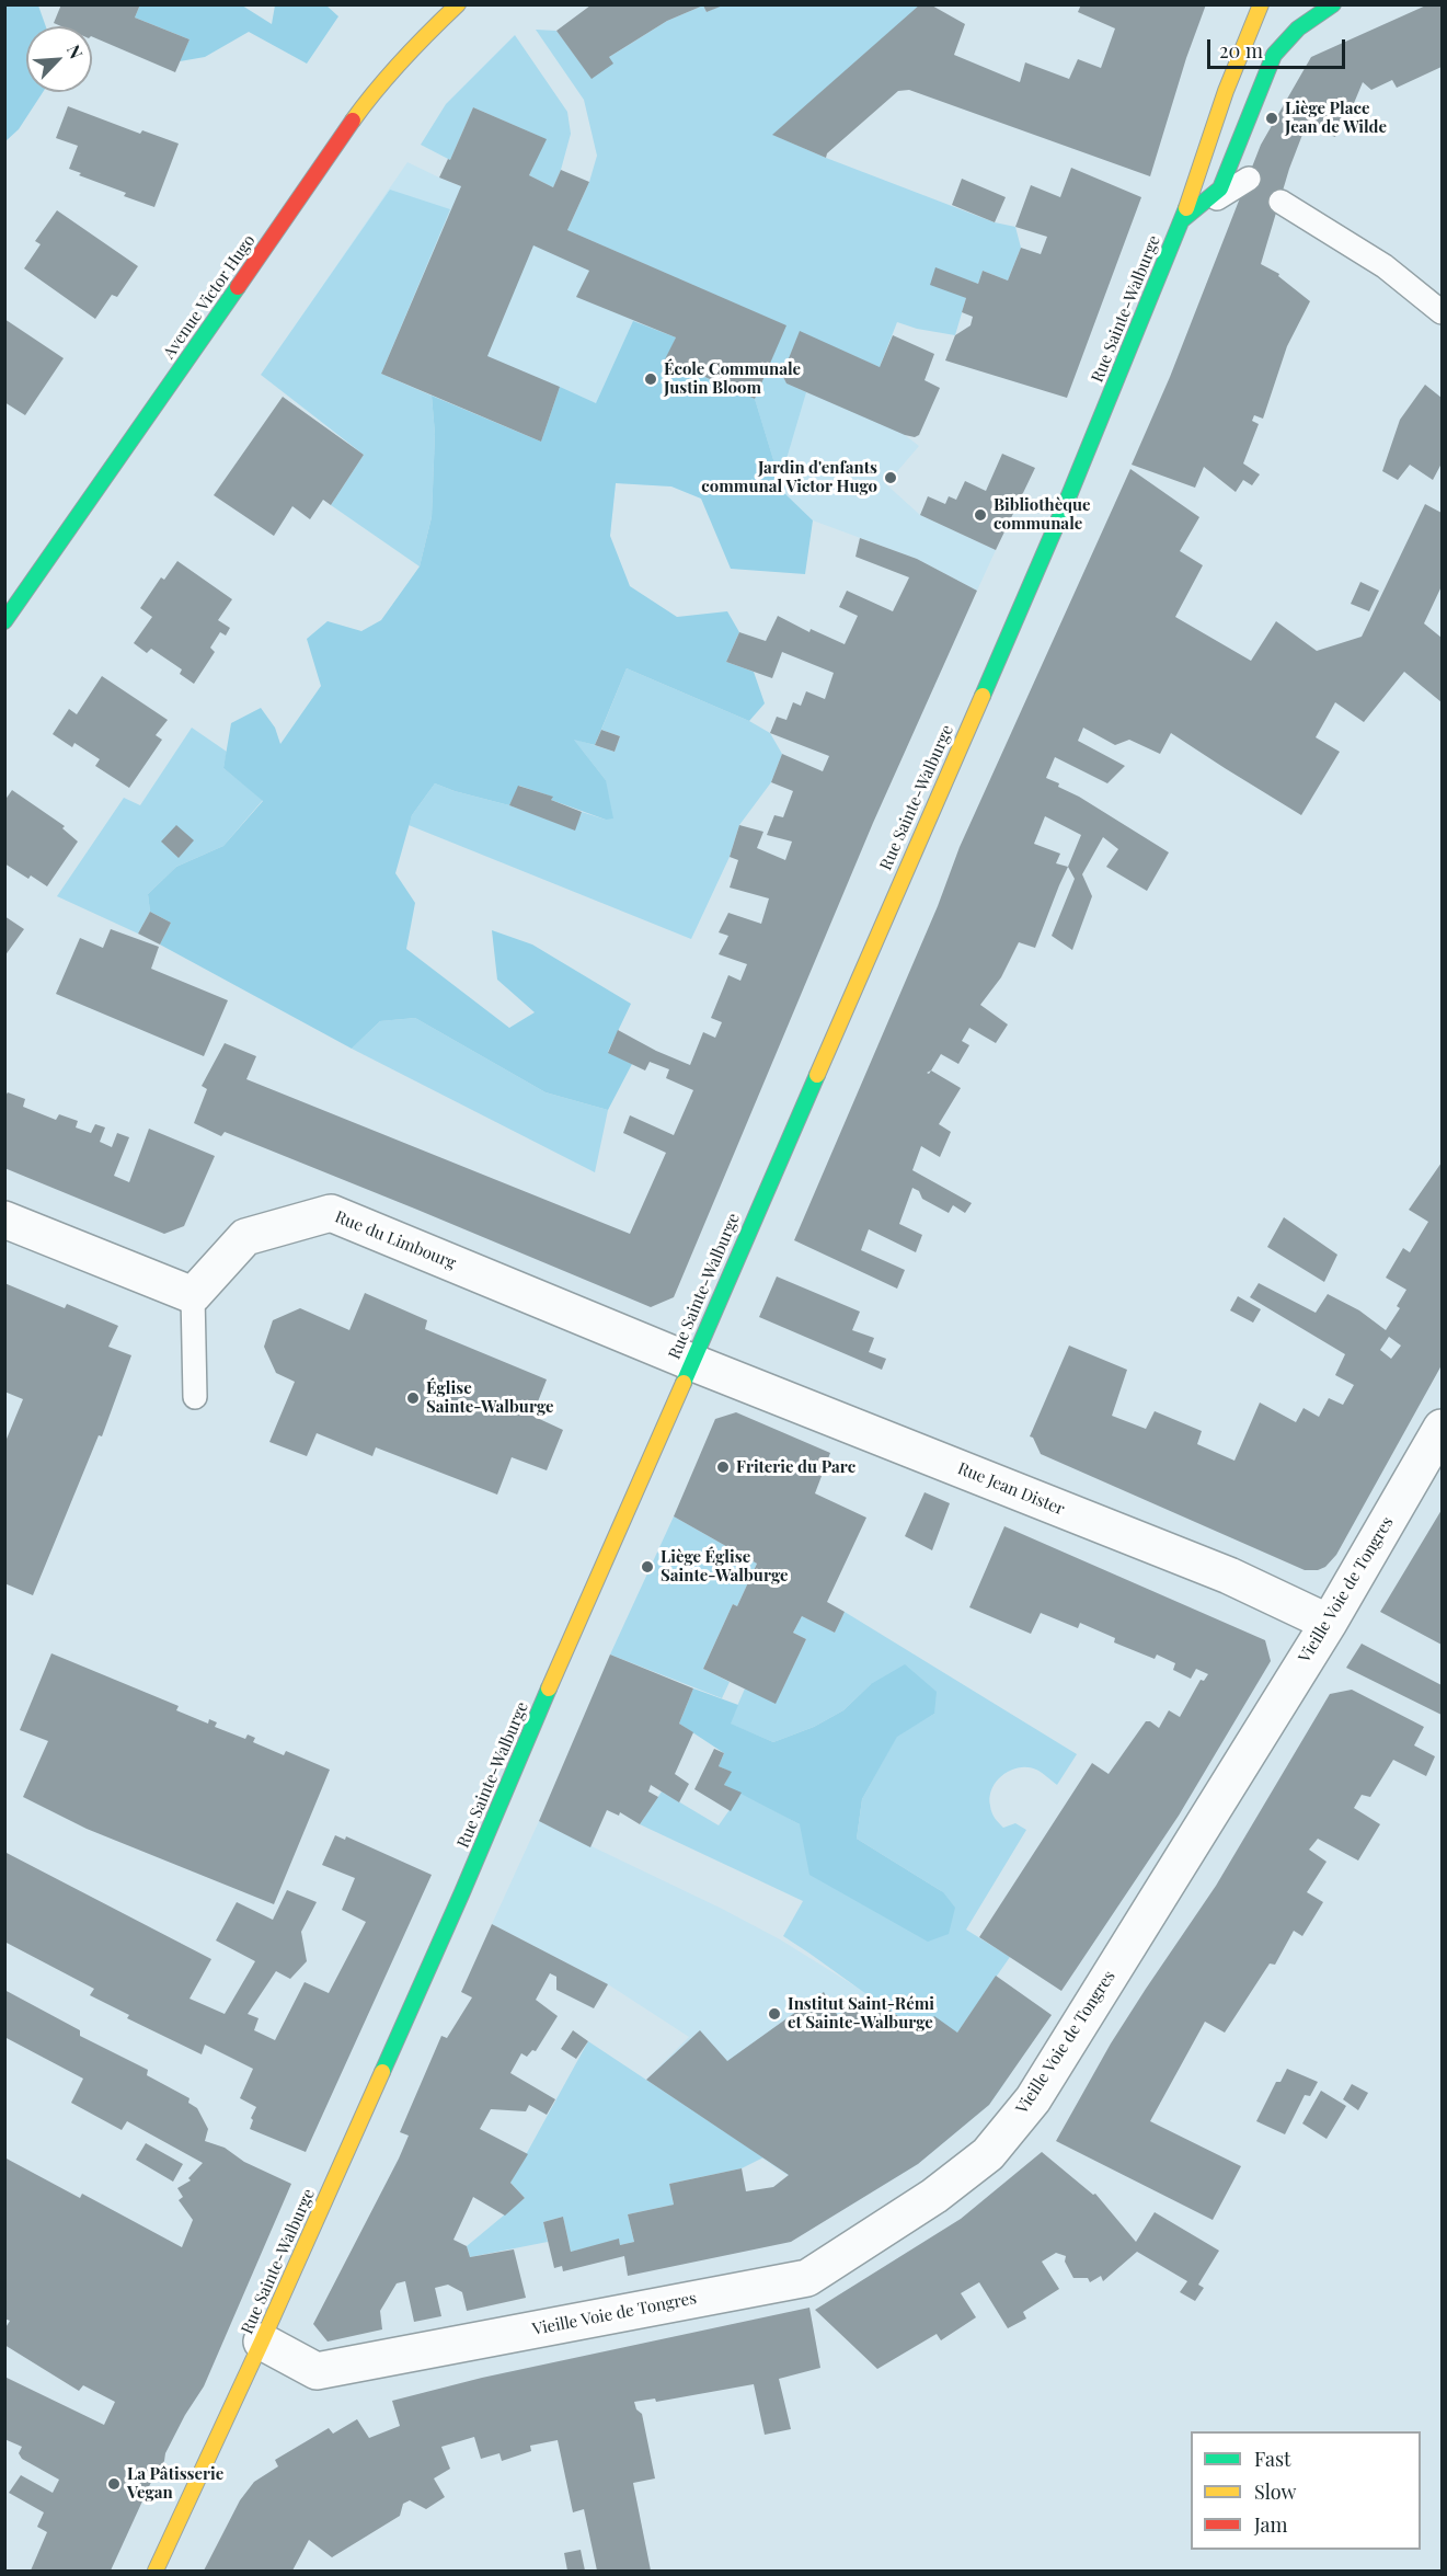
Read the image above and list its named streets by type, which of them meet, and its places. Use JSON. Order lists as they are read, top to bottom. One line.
{"streets":{"street":["Avenue Victor Hugo","Rue Sainte-Walburge","Rue du Limbourg","Rue Jean Dister","Vieille Voie de Tongres"]},"crossings":[["Rue Sainte-Walburge","Rue du Limbourg"],["Rue Sainte-Walburge","Rue Jean Dister"],["Rue Sainte-Walburge","Vieille Voie de Tongres"],["Rue du Limbourg","Rue Jean Dister"],["Rue Jean Dister","Vieille Voie de Tongres"]],"places":["Liège Place Jean de Wilde","École Communale Justin Bloom","Jardin d'enfants communal Victor Hugo","Bibliothèque communale","Église Sainte-Walburge","Friterie du Parc","Liège Église Sainte-Walburge","Institut Saint-Rémi et Sainte-Walburge","La Pâtisserie Vegan"],"legend":["Fast","Slow","Jam"],"scale_bar":"20 m","north":"top right"}
